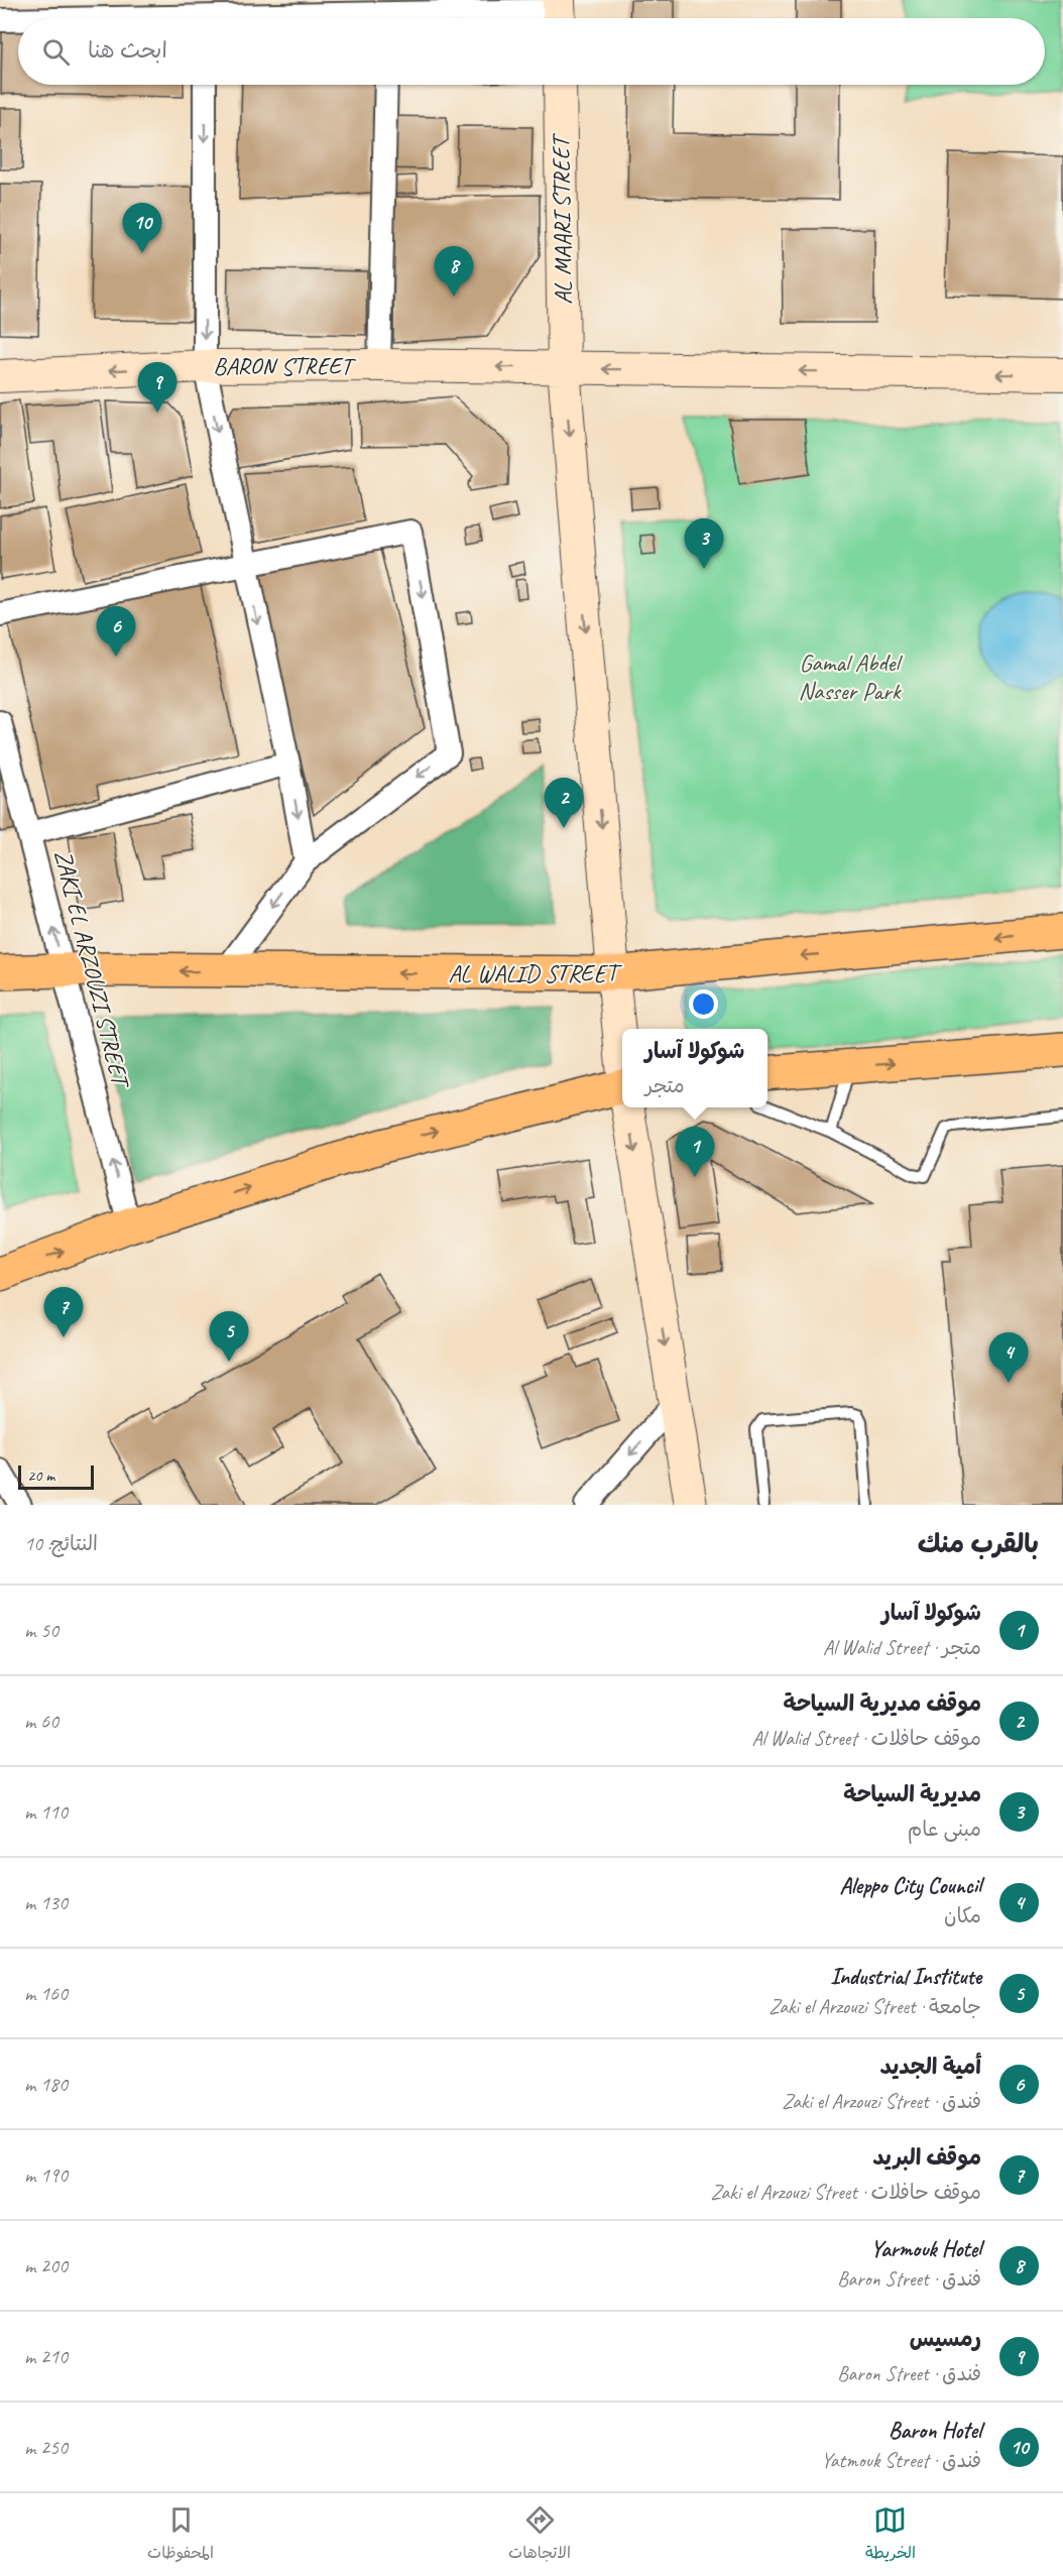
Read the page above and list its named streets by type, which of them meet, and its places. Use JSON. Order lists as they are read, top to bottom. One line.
{"streets":{"main road":["AL MAARI STREET","BARON STREET","AL WALID STREET"],"street":["ZAKI EL ARZOUZI STREET"]},"crossings":[["AL MAARI STREET","BARON STREET"],["AL MAARI STREET","AL WALID STREET"],["ZAKI EL ARZOUZI STREET","AL WALID STREET"]],"one_way":["AL MAARI STREET","BARON STREET","ZAKI EL ARZOUZI STREET"],"parks":["Gamal Abdel Nasser Park"],"scale_bar":"20 m","page":{"search":"ابحث هنا","pins":["10","8","9","3","6","2","1","7","5","4"],"popup":["شوكولا آسار","متجر"],"scale":"20 m","heading":["بالقرب منك","النتائج: 10"],"list":[{"mark":"1","name":"شوكولا آسار","note":"متجر · Al Walid Street","value":"50 m"},{"mark":"2","name":"موقف مديرية السياحة","note":"موقف حافلات · Al Walid Street","value":"60 m"},{"mark":"3","name":"مديرية السياحة","note":"مبنى عام","value":"110 m"},{"mark":"4","name":"Aleppo City Council","note":"مكان","value":"130 m"},{"mark":"5","name":"Industrial Institute","note":"جامعة · Zaki el Arzouzi Street","value":"160 m"},{"mark":"6","name":"أمية الجديد","note":"فندق · Zaki el Arzouzi Street","value":"180 m"},{"mark":"7","name":"موقف البريد","note":"موقف حافلات · Zaki el Arzouzi Street","value":"190 m"},{"mark":"8","name":"Yarmouk Hotel","note":"فندق · Baron Street","value":"200 m"},{"mark":"9","name":"رمسيس","note":"فندق · Baron Street","value":"210 m"},{"mark":"10","name":"Baron Hotel","note":"فندق · Yatmouk Street","value":"250 m"}],"nav":["الخريطة","الاتجاهات","المحفوظات"]}}
